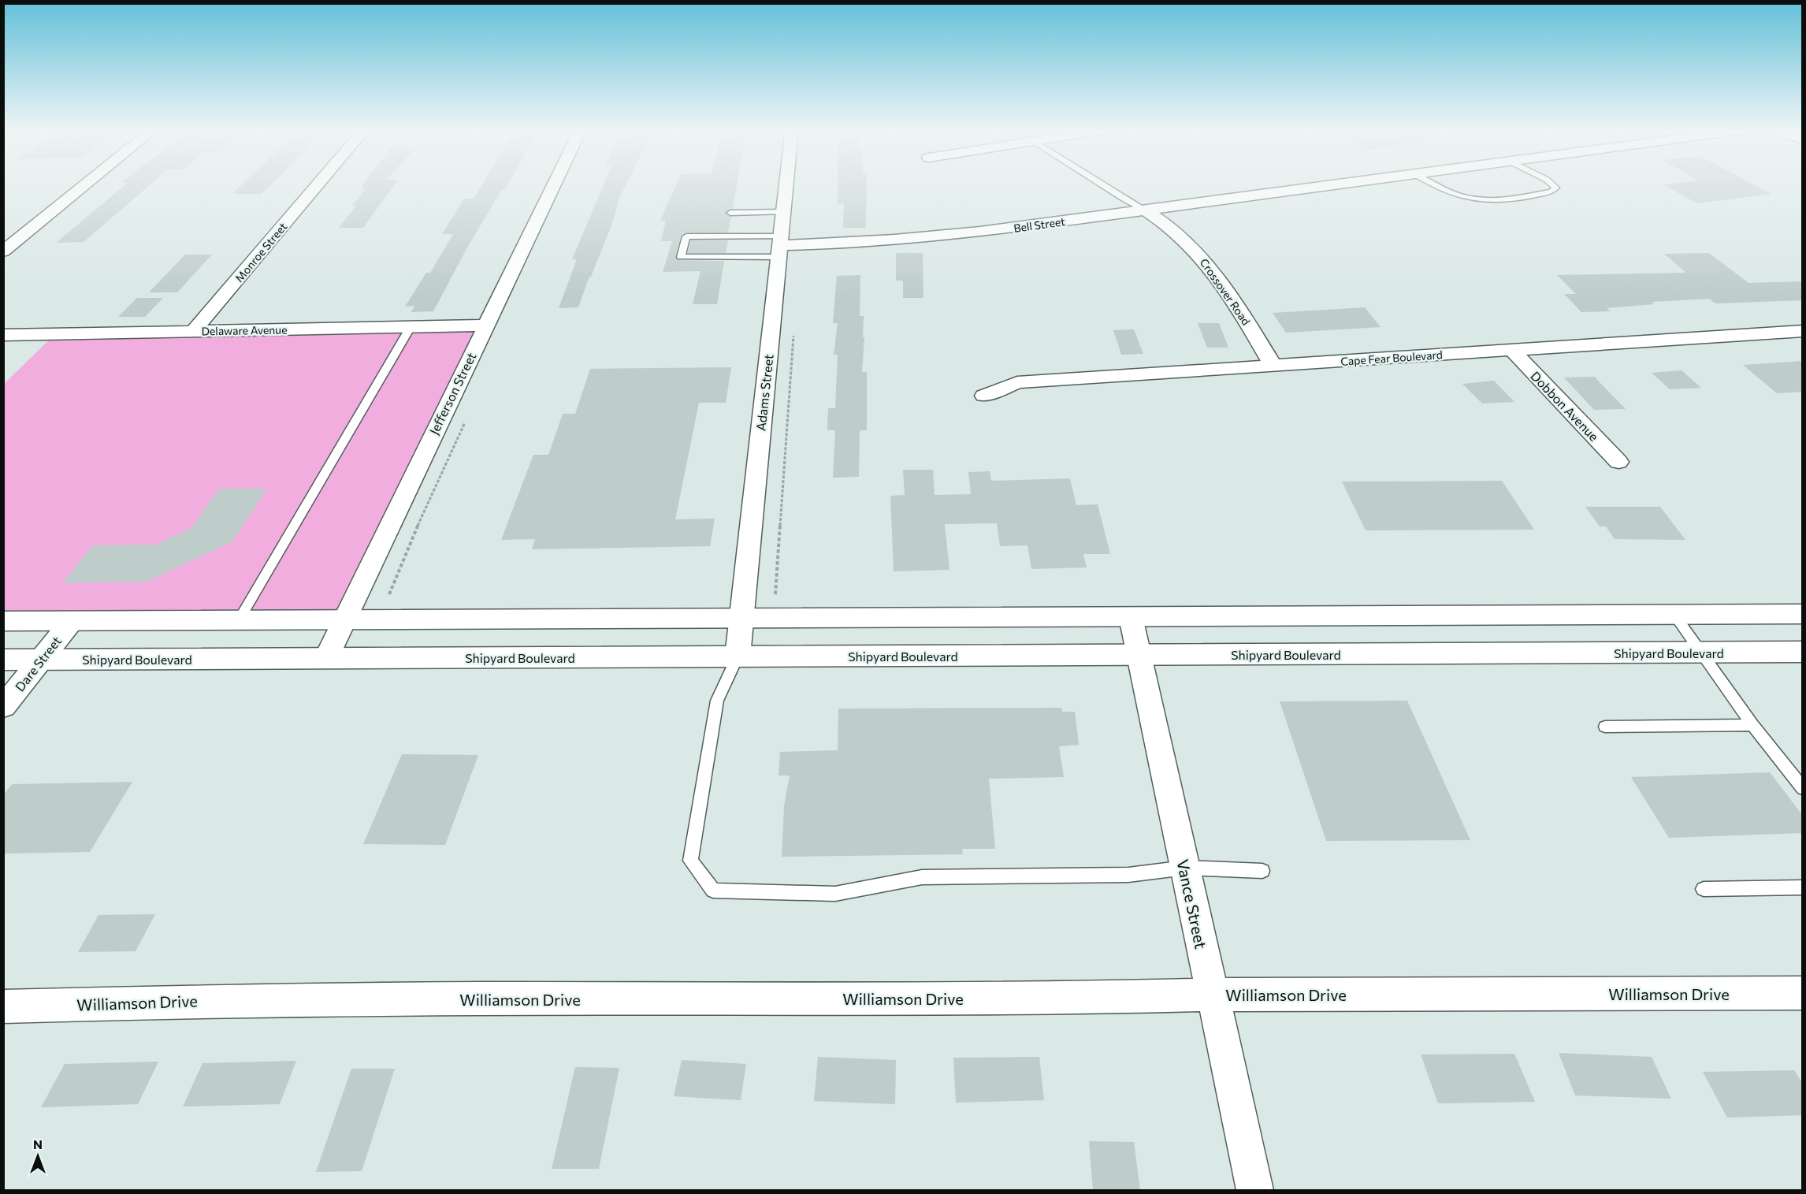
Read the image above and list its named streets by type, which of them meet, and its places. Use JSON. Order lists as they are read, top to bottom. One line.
{"streets":{"main road":["Shipyard Boulevard"],"street":["Bell Street","Monroe Street","Crossover Road","Delaware Avenue","Cape Fear Boulevard","Adams Street","Jefferson Street","Dobbon Avenue","Dare Street","Vance Street","Williamson Drive"]},"crossings":[["Bell Street","Crossover Road"],["Bell Street","Adams Street"],["Monroe Street","Delaware Avenue"],["Crossover Road","Cape Fear Boulevard"],["Delaware Avenue","Jefferson Street"],["Cape Fear Boulevard","Dobbon Avenue"],["Adams Street","Shipyard Boulevard"],["Jefferson Street","Shipyard Boulevard"],["Shipyard Boulevard","Dare Street"],["Shipyard Boulevard","Vance Street"],["Vance Street","Williamson Drive"]],"north":"top"}
